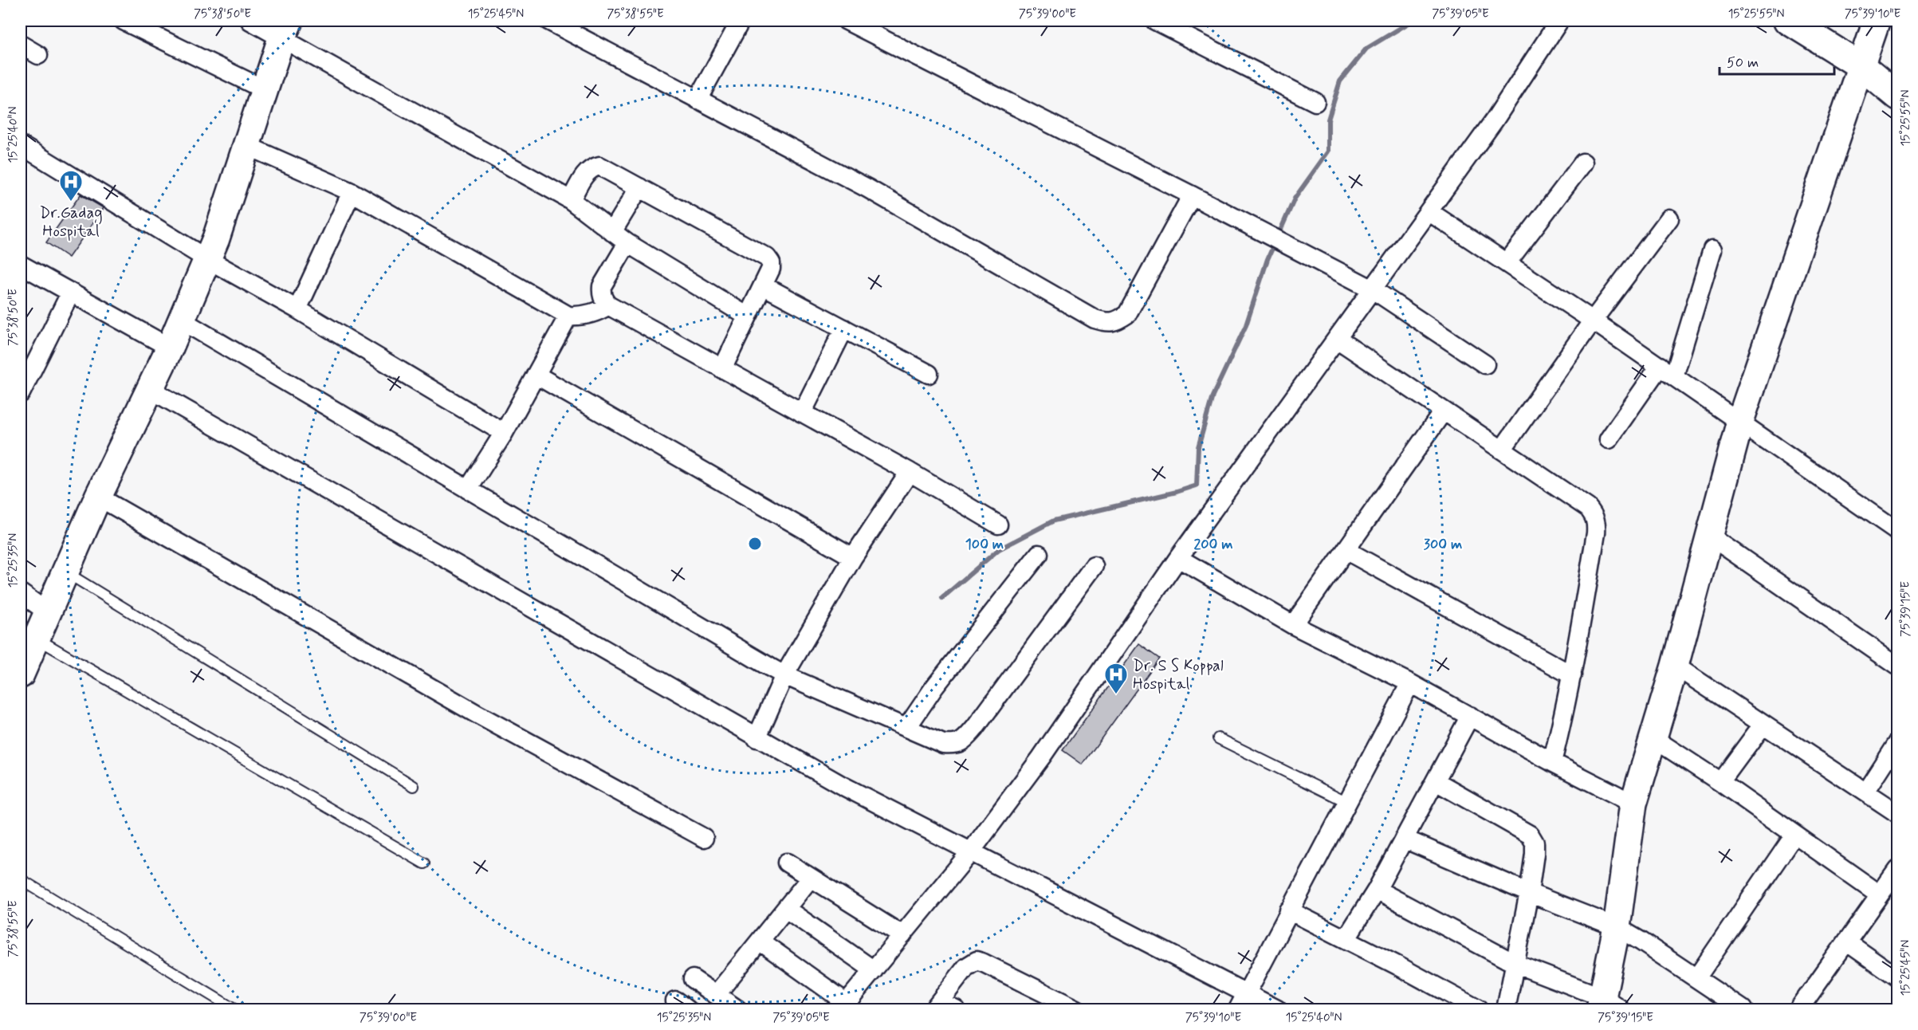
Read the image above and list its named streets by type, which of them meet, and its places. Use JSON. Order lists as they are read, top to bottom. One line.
{"places":{"hospital":["Dr.Gadag Hospital","Dr. S S Koppal Hospital"]},"scale_bar":"50 m","coordinates":["75°38'50\"E","15°25'45\"N","75°38'55\"E","75°39'00\"E","75°39'05\"E","15°25'55\"N","75°39'10\"E","15°25'40\"N","15°25'35\"N","75°39'15\"E"],"rings":["100 m","200 m","300 m"]}
